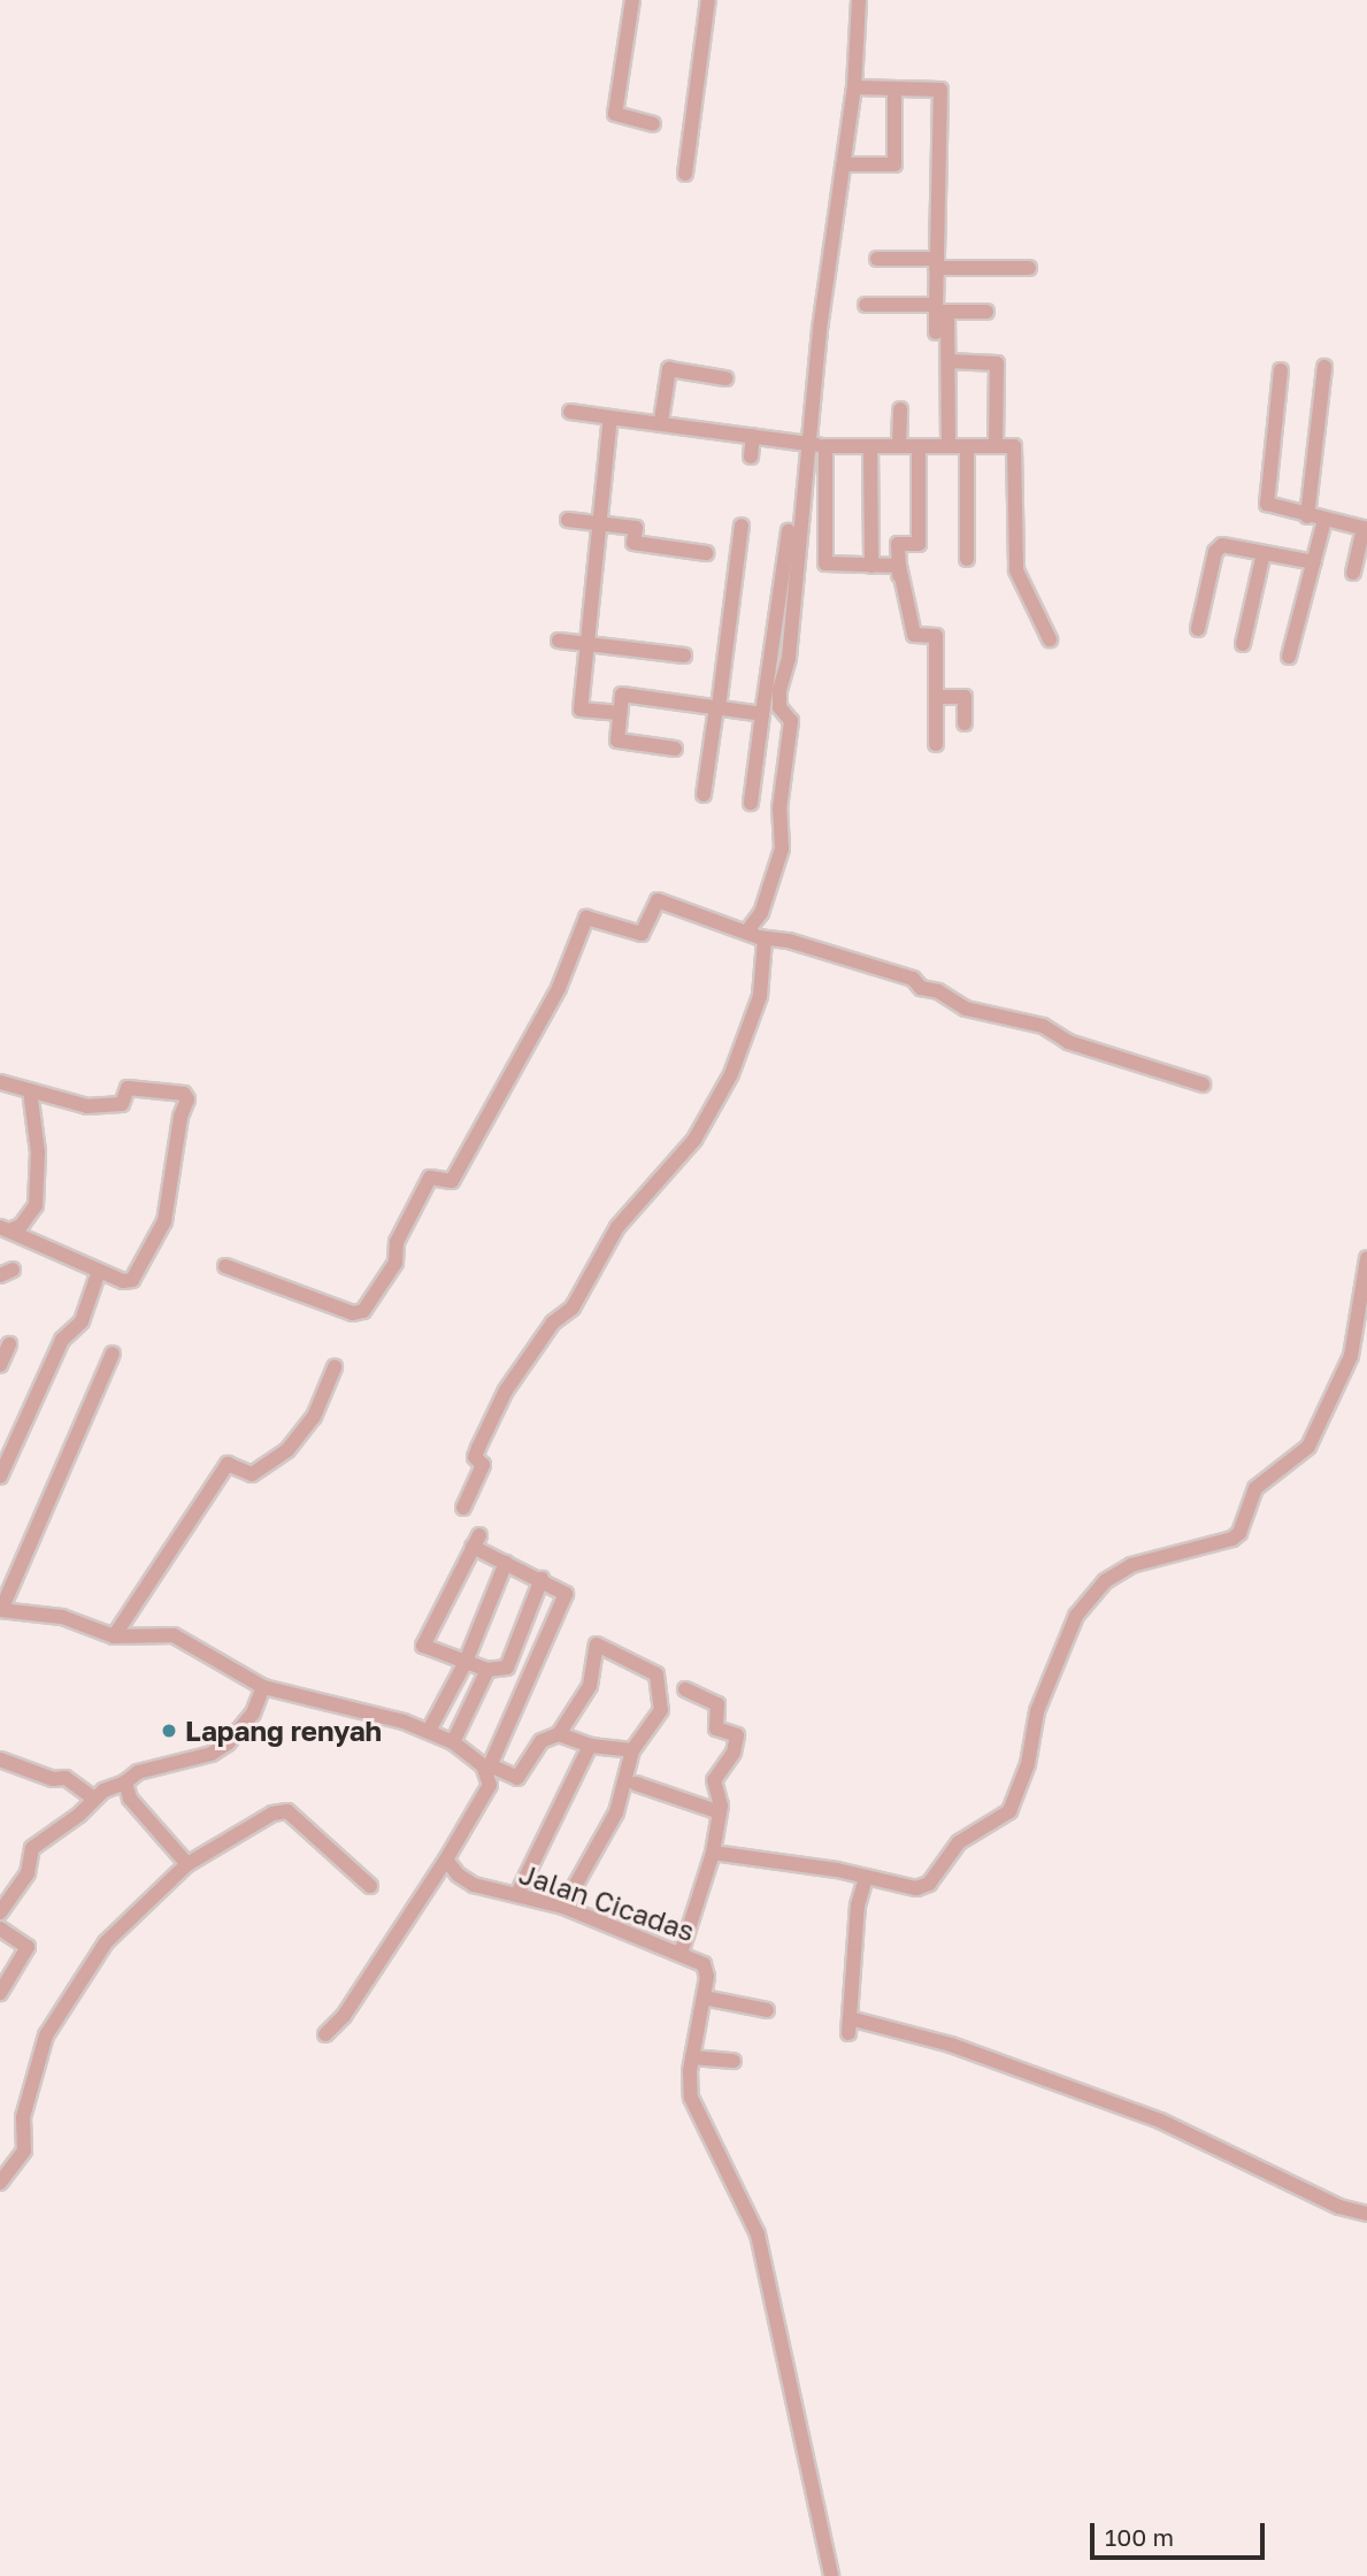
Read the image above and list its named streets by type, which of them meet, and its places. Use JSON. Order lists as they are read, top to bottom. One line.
{"streets":{"street":["Jalan Cicadas"]},"places":["Lapang renyah"],"scale_bar":"100 m"}
